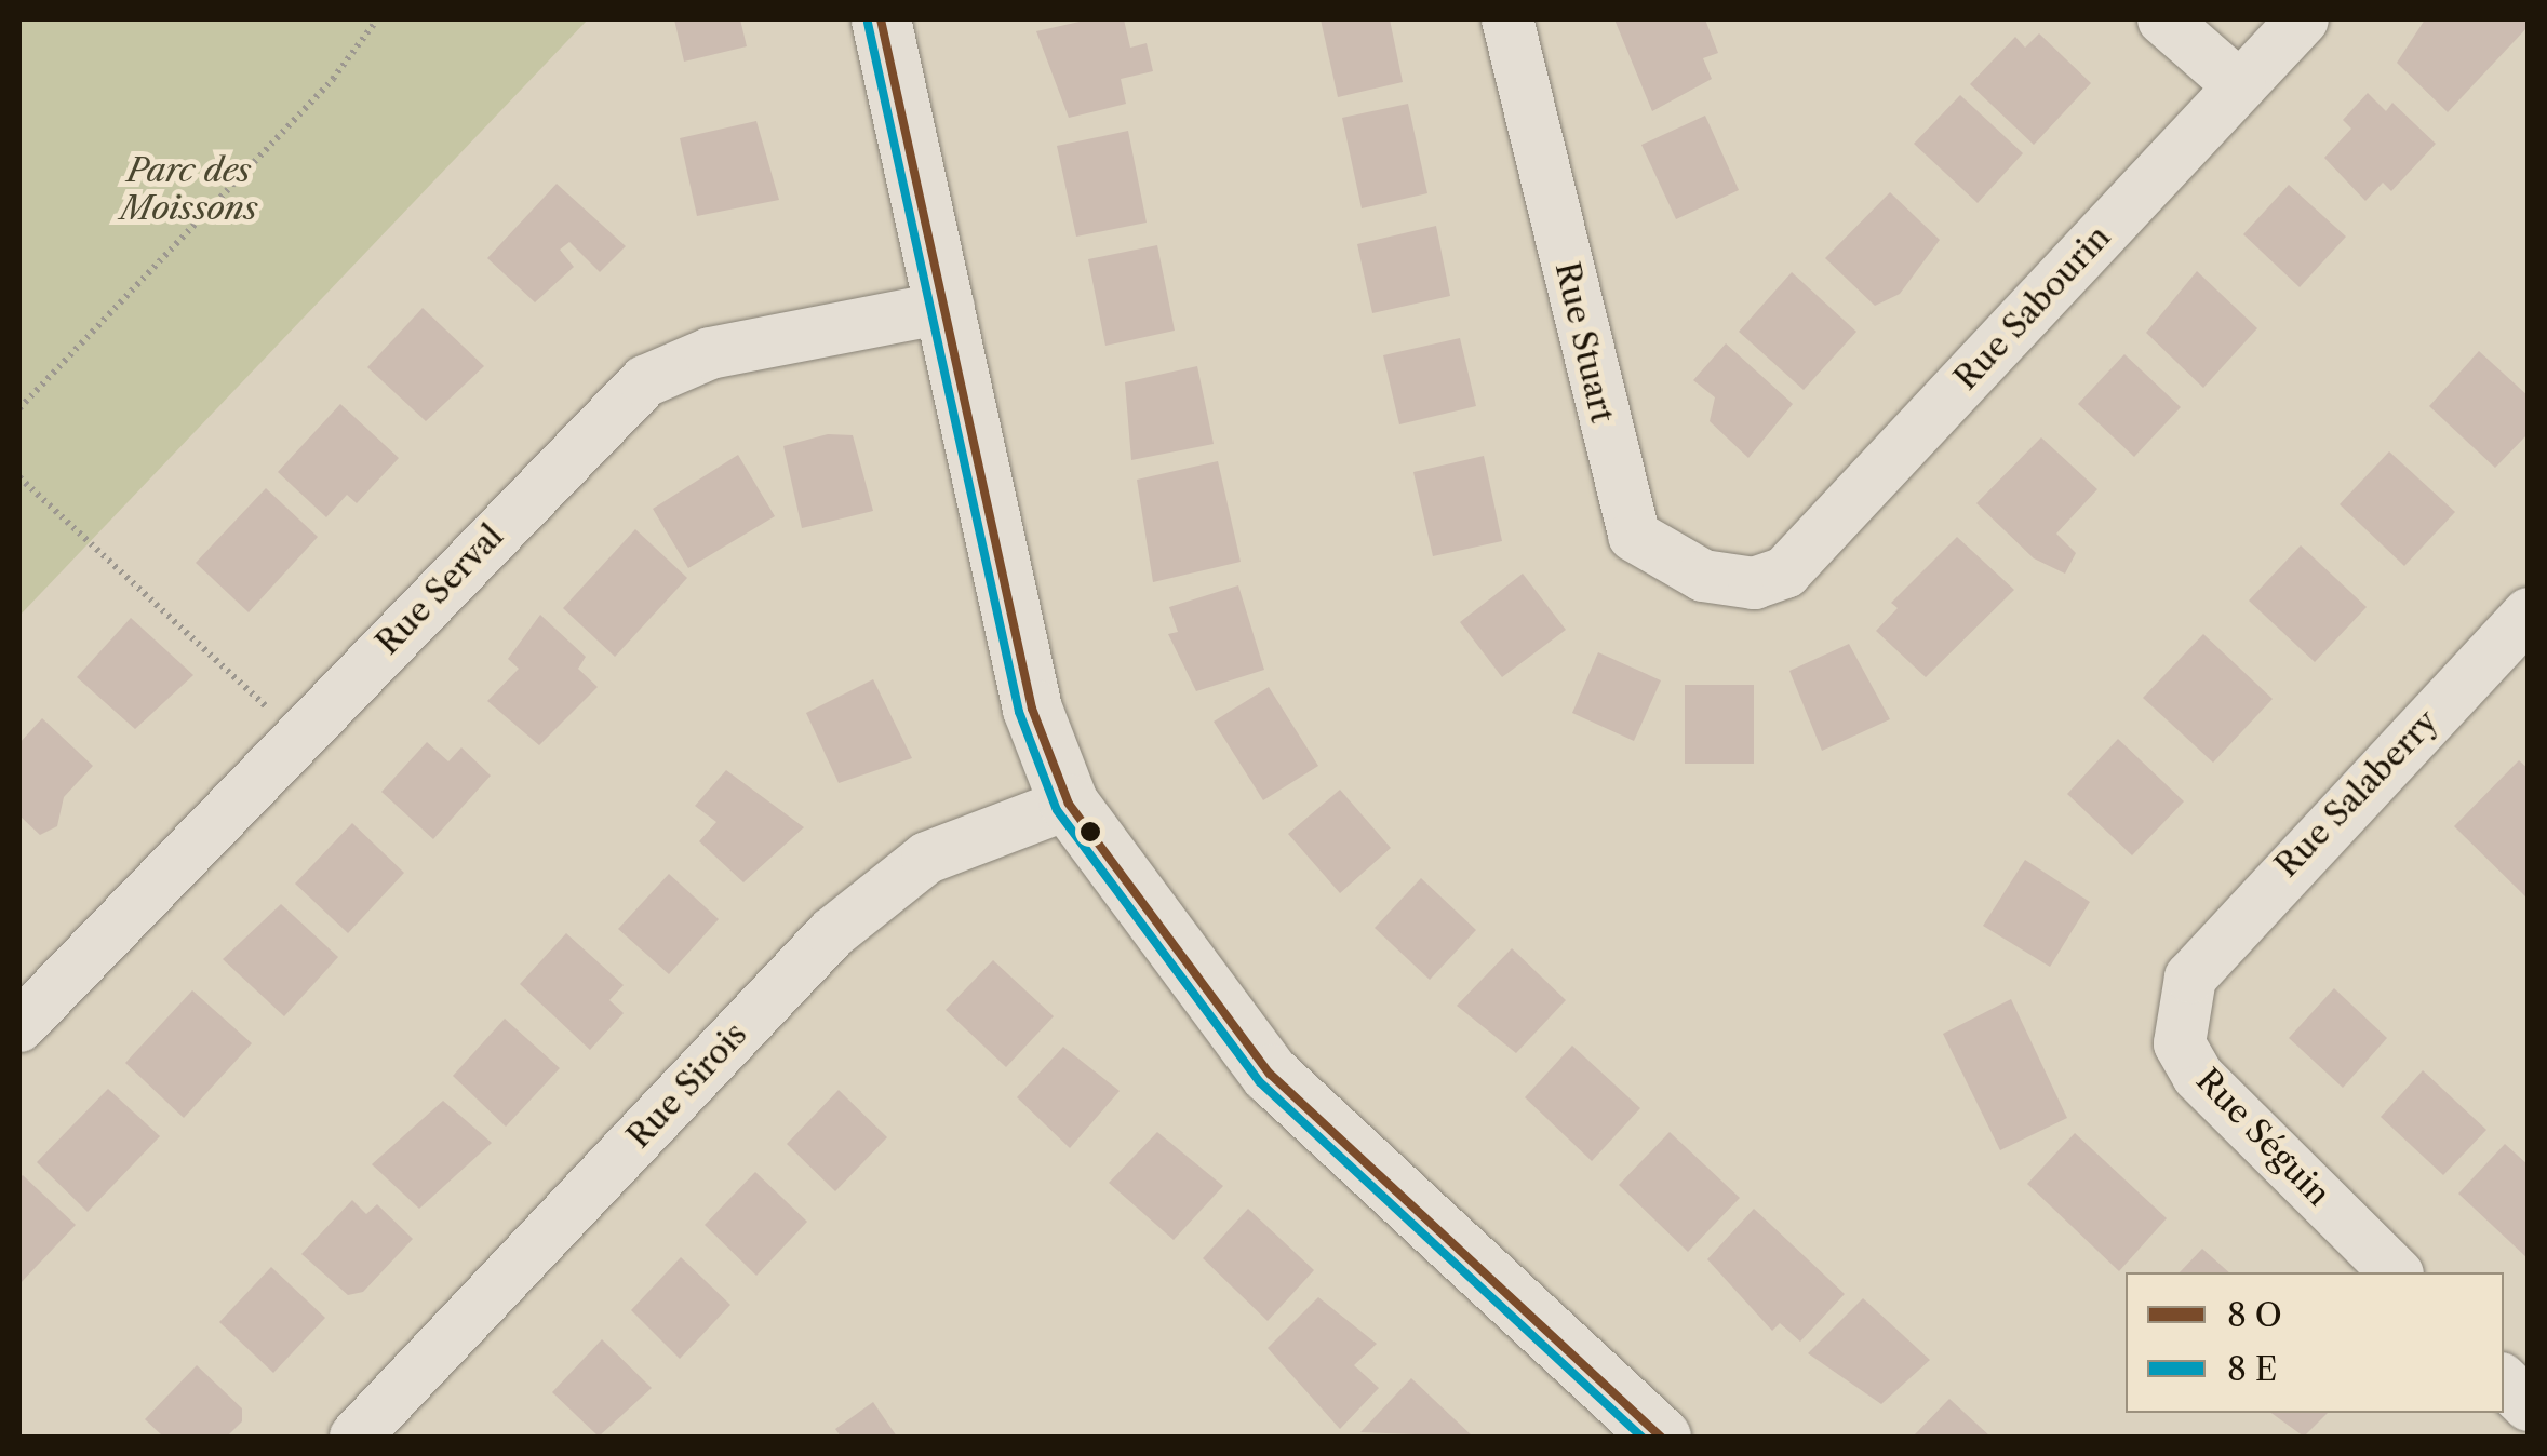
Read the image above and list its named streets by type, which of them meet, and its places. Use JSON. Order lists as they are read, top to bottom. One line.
{"streets":{"street":["Rue Sabourin","Rue Stuart","Rue Serval","Rue Salaberry","Rue Sirois","Rue Séguin"]},"crossings":[["Rue Sabourin","Rue Stuart"],["Rue Salaberry","Rue Séguin"]],"parks":["Parc des Moissons"],"legend":["8 O","8 E"]}
